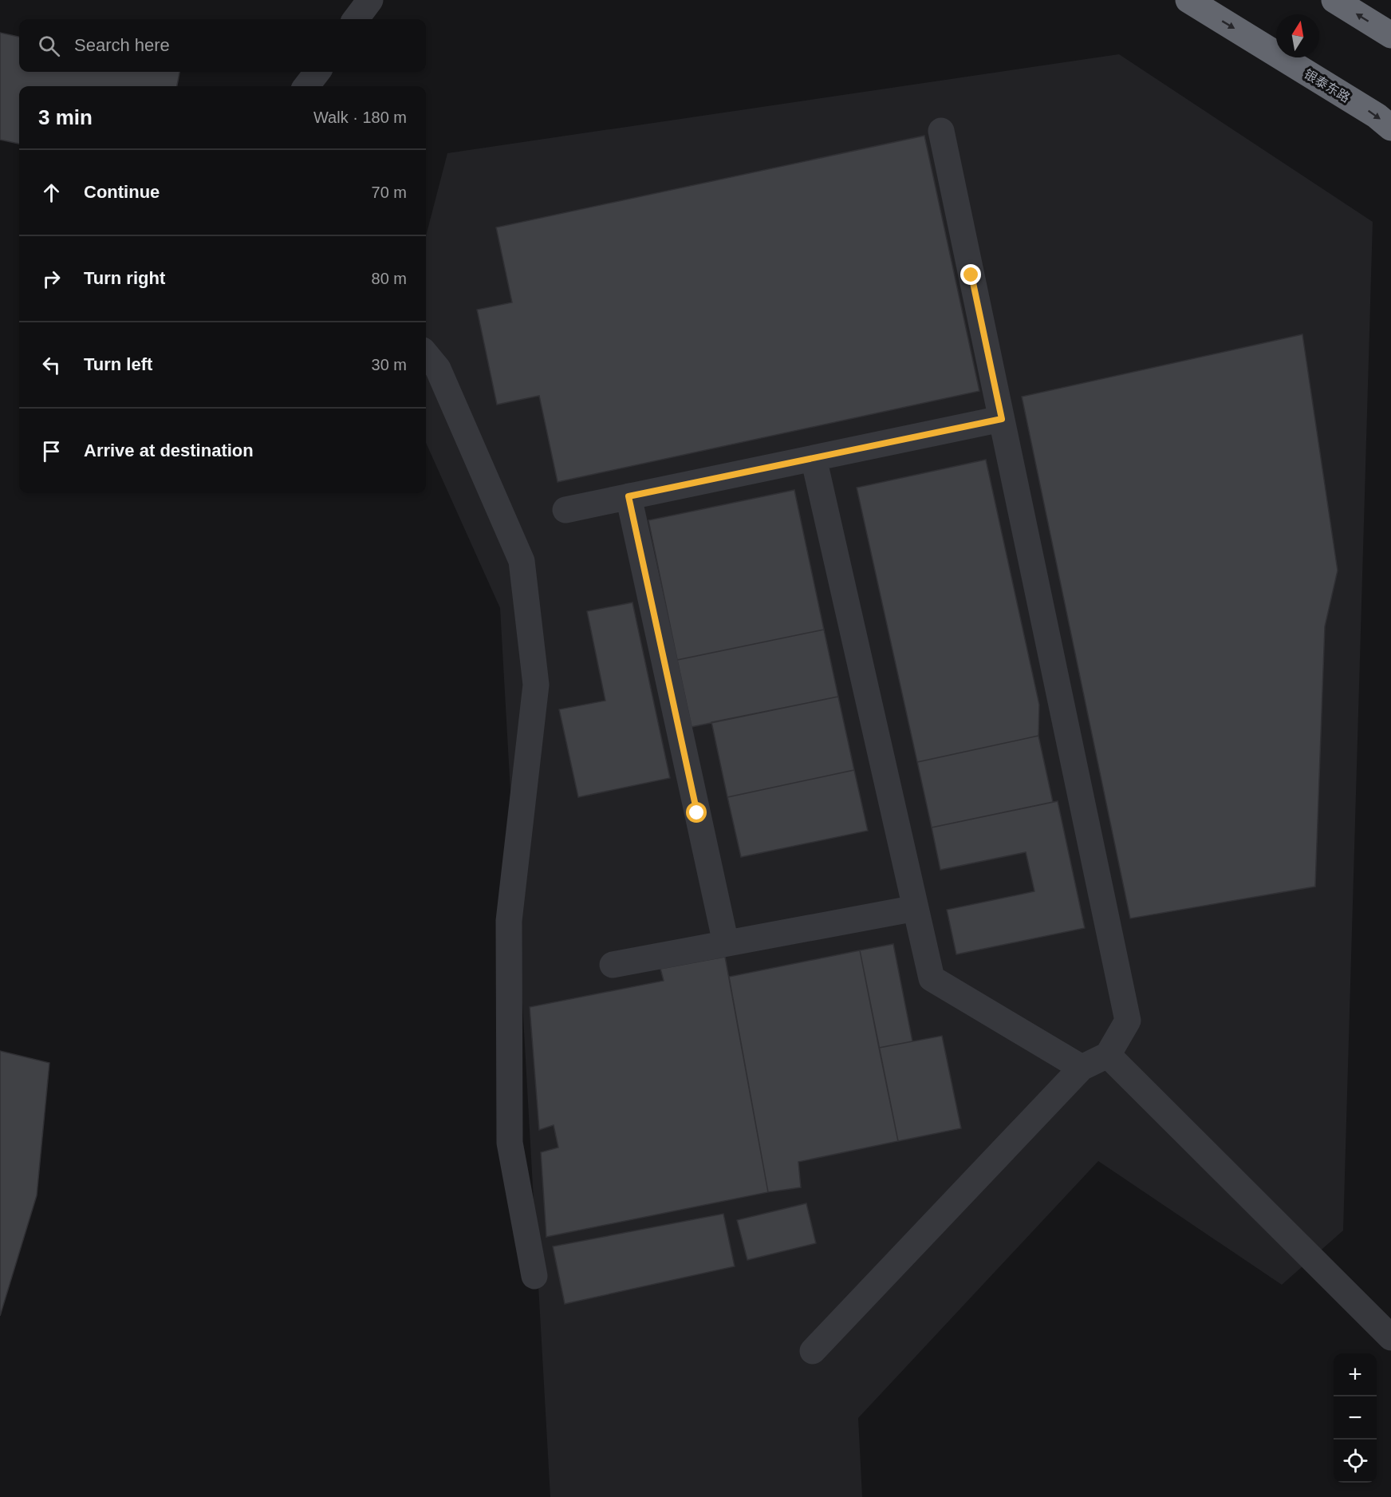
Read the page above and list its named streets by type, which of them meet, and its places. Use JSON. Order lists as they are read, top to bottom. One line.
{"streets":{"highway":["银泰东路"]},"one_way":["银泰东路"],"north":"top","page":{"search":"Search here","heading":["3 min","Walk · 180 m"],"list":[["Continue","70 m"],["Turn right","80 m"],["Turn left","30 m"],"Arrive at destination"],"map_buttons":["+","−"]}}
